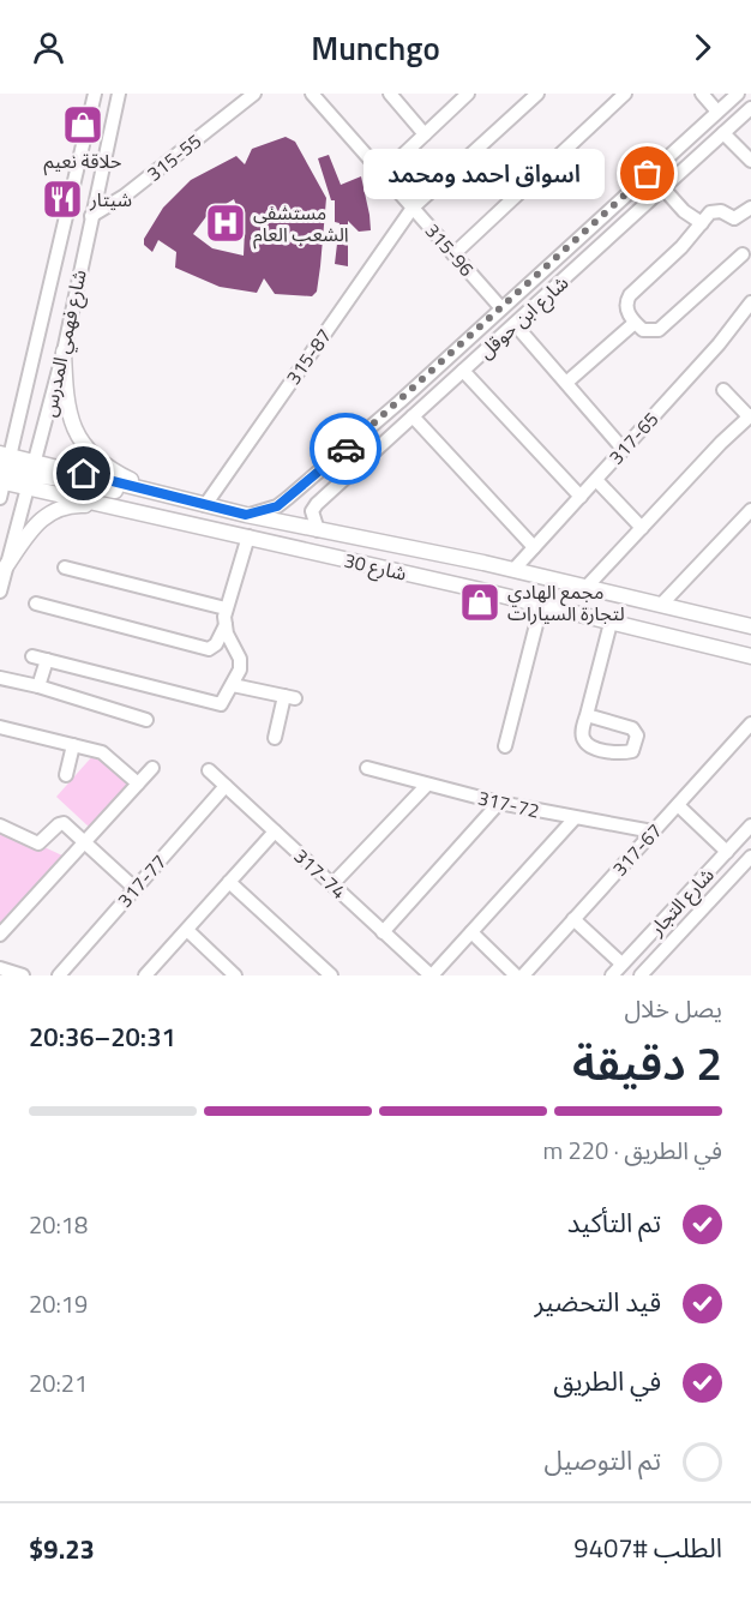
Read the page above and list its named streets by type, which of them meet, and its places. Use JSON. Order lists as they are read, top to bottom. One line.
{"streets":{"main road":["شارع 30"],"street":["315-55","315-96","شارع ابن حوقل","شارع فهمي المدرس","315-87","317-65","317-72","317-67","317-74","317-77","شارع التجار"]},"crossings":[["315-55","شارع فهمي المدرس"],["315-96","شارع ابن حوقل"],["315-96","315-87"],["شارع ابن حوقل","شارع 30"],["شارع فهمي المدرس","شارع 30"],["315-87","شارع 30"],["317-65","شارع 30"],["317-72","317-67"],["317-74","317-77"]],"places":{"shop":["حلاقة نعيم","مجمع الهادي لتجارة السيارات"],"other":["اسواق احمد ومحمد"],"restaurant":["شيتار"],"hospital":["مستشفى الشعب العام"]},"page":{"header":"Munchgo","bubble":"اسواق احمد ومحمد","heading":["2 دقيقة","يصل خلال","20:31–20:36"],"panel":["الطلب #9407","$9.23"],"bar":"في الطريق · 220 m","list":[["تم التأكيد","20:18"],["قيد التحضير","20:19"],["في الطريق","20:21"],"تم التوصيل"]}}
